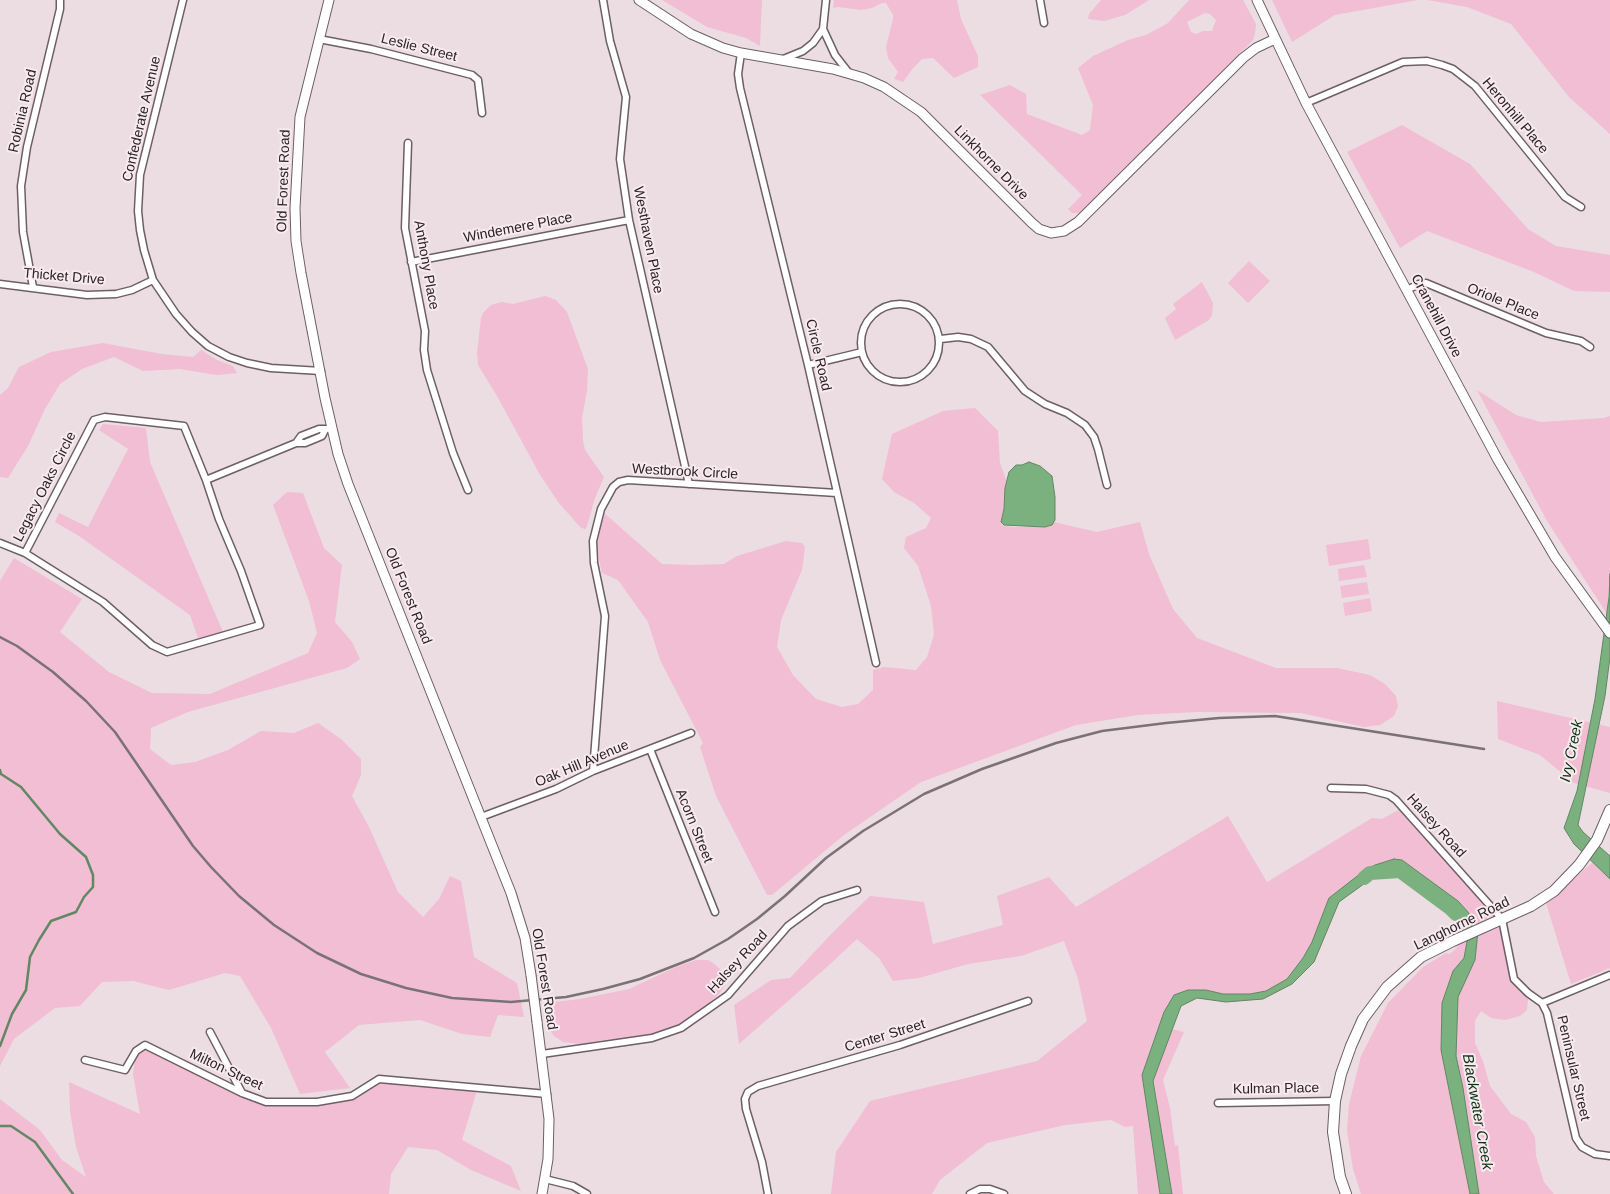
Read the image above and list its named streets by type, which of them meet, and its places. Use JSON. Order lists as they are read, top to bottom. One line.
{"streets":{"main road":["Linkhorne Drive","Old Forest Road","Cranehill Drive","Langhorne Road"],"street":["Leslie Street","Robinia Road","Heronhill Place","Confederate Avenue","Windemere Place","Westhaven Place","Anthony Place","Thicket Drive","Oriole Place","Circle Road","Westbrook Circle","Legacy Oaks Circle","Oak Hill Avenue","Acorn Street","Halsey Road","Center Street","Peninsular Street","Milton Street","Kulman Place"]},"crossings":[["Leslie Street","Old Forest Road"],["Robinia Road","Thicket Drive"],["Heronhill Place","Cranehill Drive"],["Confederate Avenue","Old Forest Road"],["Confederate Avenue","Thicket Drive"],["Linkhorne Drive","Cranehill Drive"],["Linkhorne Drive","Circle Road"],["Old Forest Road","Oak Hill Avenue"],["Old Forest Road","Halsey Road"],["Old Forest Road","Milton Street"],["Windemere Place","Westhaven Place"],["Windemere Place","Anthony Place"],["Westhaven Place","Westbrook Circle"],["Oriole Place","Cranehill Drive"],["Circle Road","Westbrook Circle"],["Westbrook Circle","Oak Hill Avenue"],["Oak Hill Avenue","Acorn Street"],["Halsey Road","Langhorne Road"],["Halsey Road","Peninsular Street"],["Langhorne Road","Peninsular Street"],["Langhorne Road","Kulman Place"]],"water":["Ivy Creek","Blackwater Creek"]}
